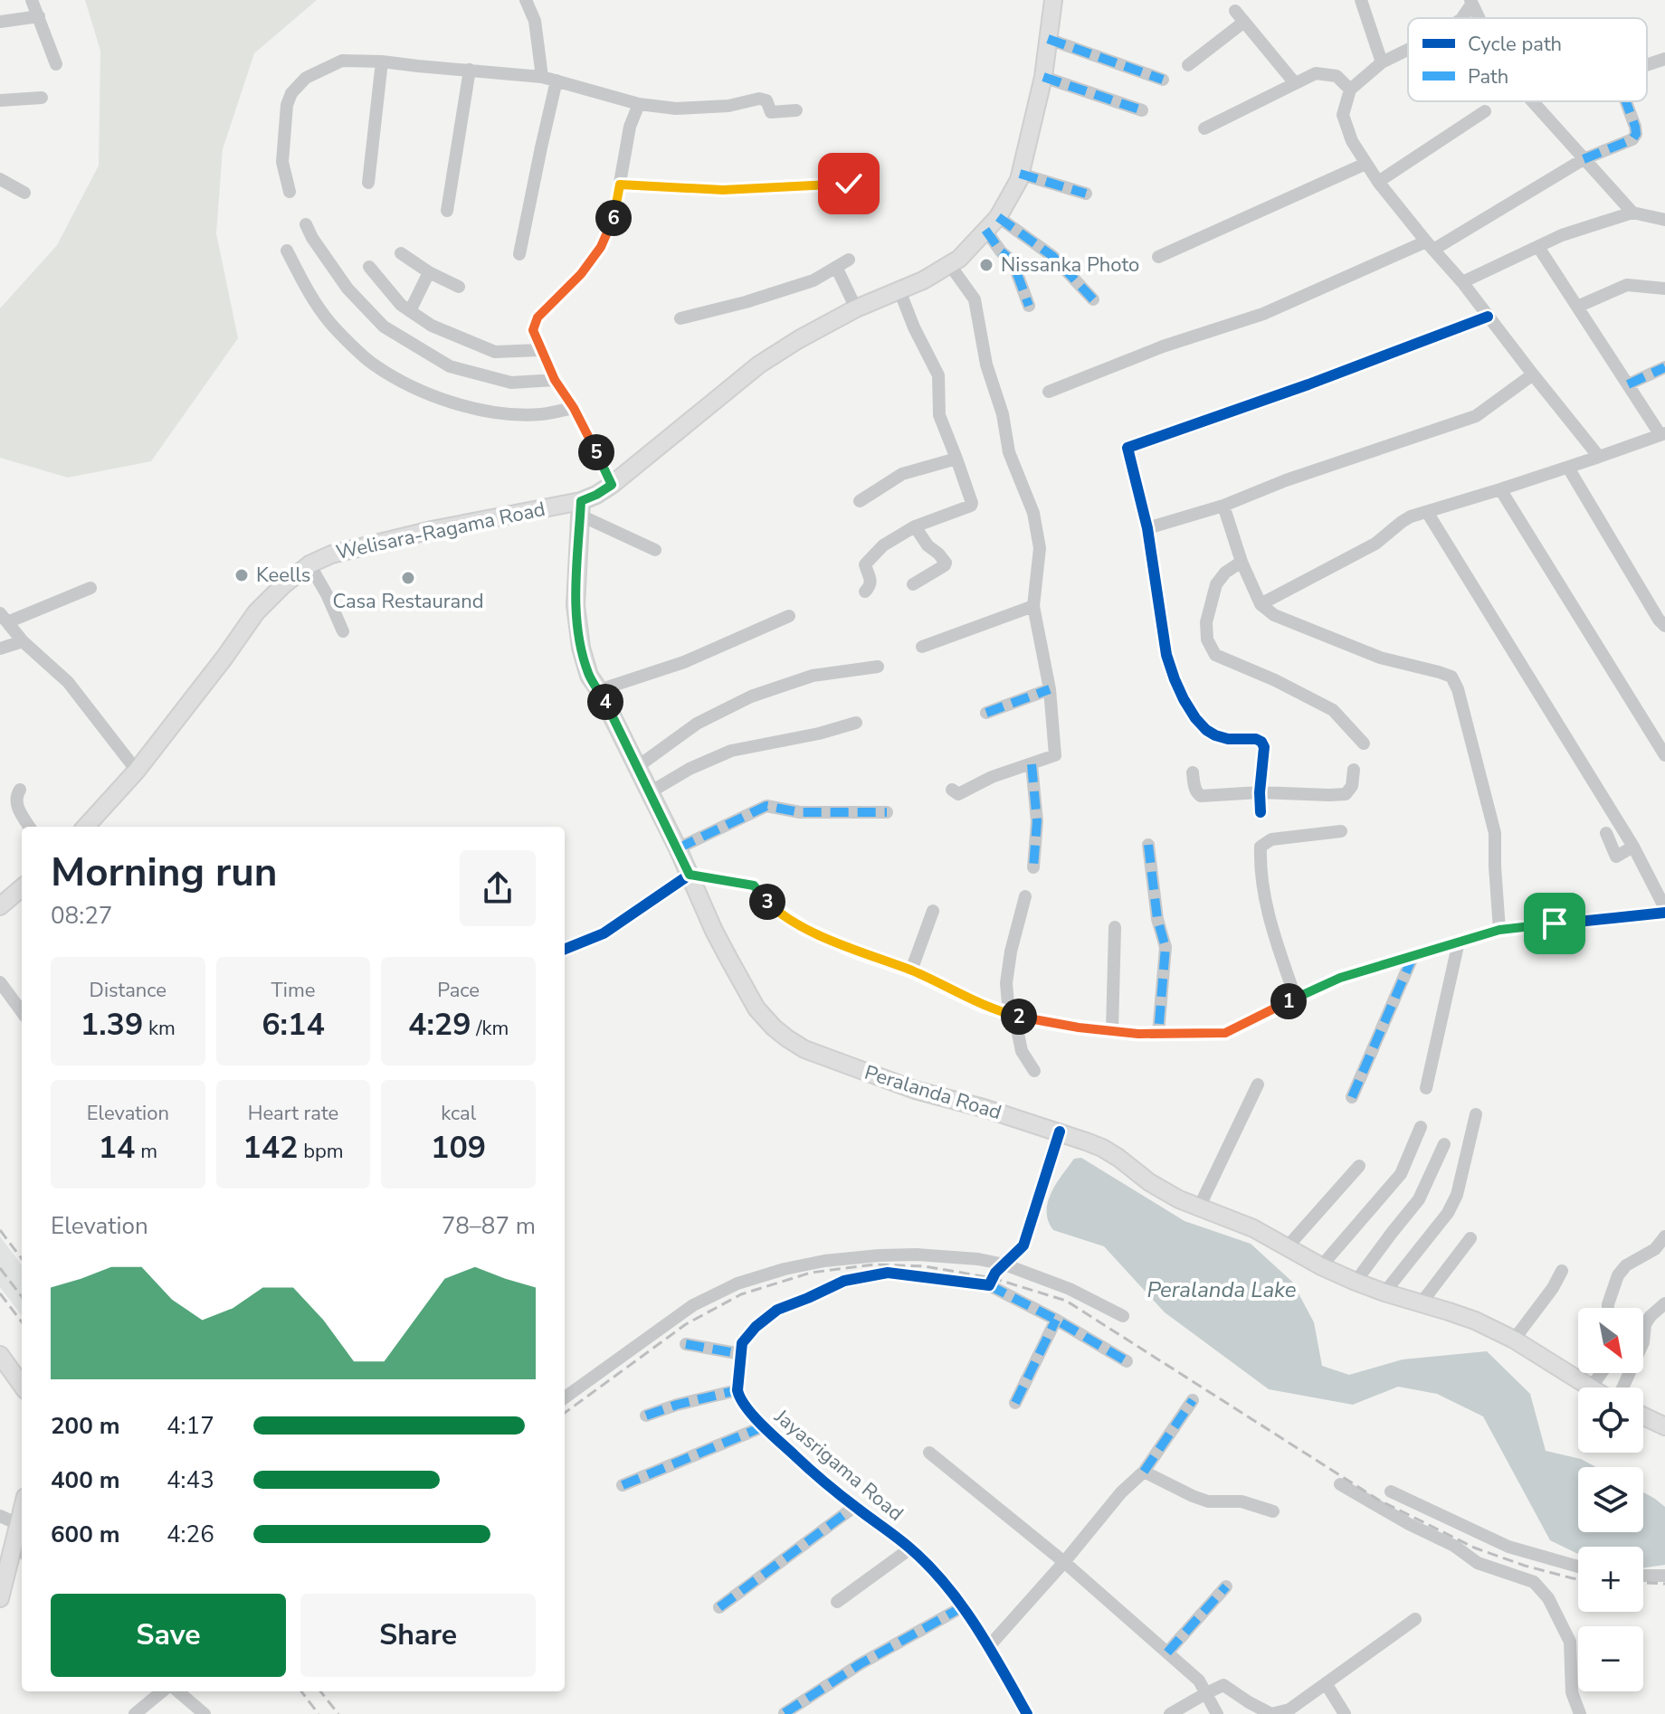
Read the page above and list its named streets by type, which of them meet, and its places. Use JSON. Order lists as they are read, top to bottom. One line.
{"streets":{"main road":["Welisara-Ragama Road","Peralanda Road"],"street":["Jayasrigama Road"]},"crossings":[["Welisara-Ragama Road","Peralanda Road"]],"water":["Peralanda Lake"],"places":["Nissanka Photo","Keells","Casa Restaurand"],"legend":["Cycle path","Path"],"north":"bottom right","page":{"pins":["6","5","4","3","1","2"],"heading":["Morning run","08:27"],"stats":[["Distance","1.39 km"],["Time","6:14"],["Pace","4:29 /km"],["Elevation","14 m"],["Heart rate","142 bpm"],["kcal","109"]],"chart":["Elevation","78–87 m"],"map_buttons":["+","−"],"list":[{"name":"200 m","note":"4:17"},{"name":"400 m","note":"4:43"},{"name":"600 m","note":"4:26"}],"buttons":["Save","Share"]}}
